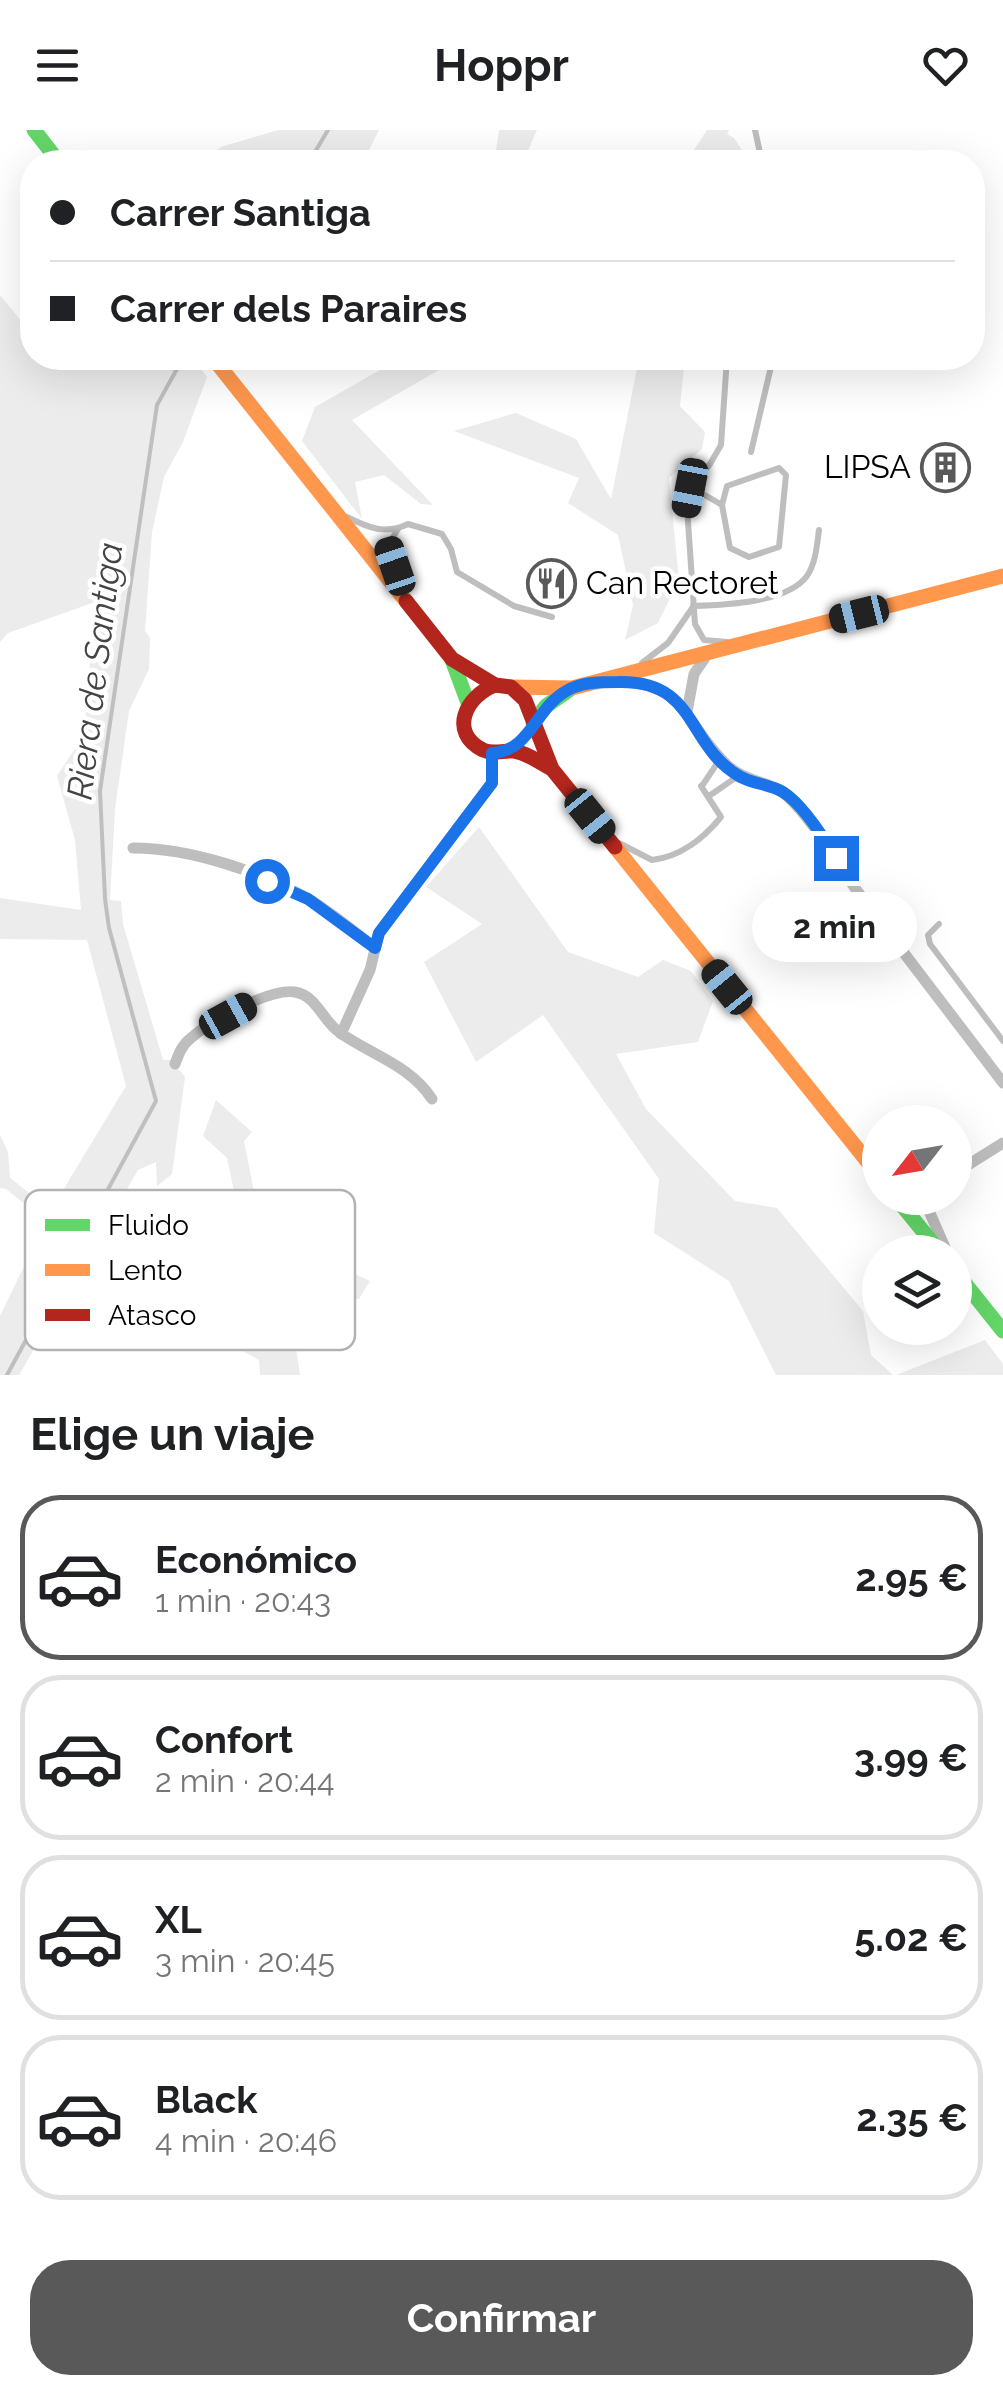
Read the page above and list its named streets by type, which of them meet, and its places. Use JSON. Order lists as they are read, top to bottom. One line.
{"water":["Riera de Santiga"],"places":{"building":["LIPSA"],"restaurant":["Can Rectoret"]},"legend":["Fluido","Lento","Atasco"],"north":"bottom left","page":{"header":"Hoppr","banner":["Carrer Santiga","Carrer dels Paraires"],"bubble":"2 min","heading":"Elige un viaje","list":[{"name":"Económico","note":"1 min · 20:43","value":"2.95 €"},{"name":"Confort","note":"2 min · 20:44","value":"3.99 €"},{"name":"XL","note":"3 min · 20:45","value":"5.02 €"},{"name":"Black","note":"4 min · 20:46","value":"2.35 €"}],"buttons":"Confirmar"}}
